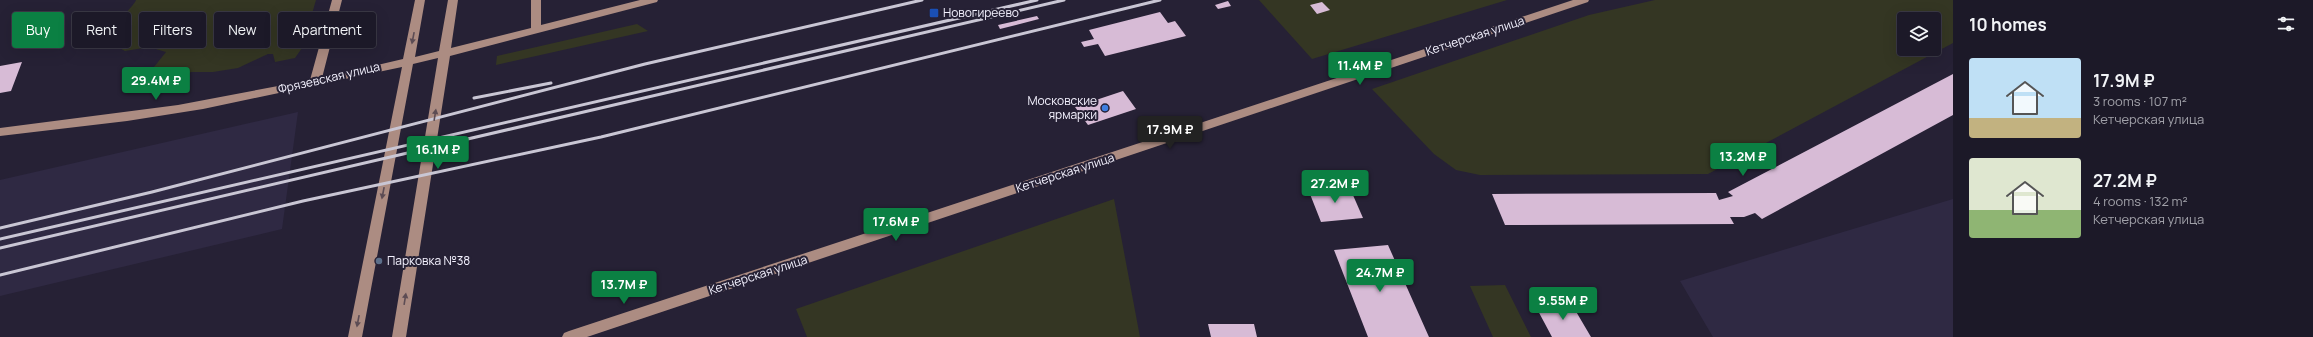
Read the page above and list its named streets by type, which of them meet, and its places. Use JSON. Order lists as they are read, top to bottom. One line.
{"streets":{"main road":["Кетчерская улица","Фрязевская улица"]},"places":{"transit":["Новогиреево"],"other":["Московские ярмарки","Парковка №38"]},"page":{"heading":"10 homes","chip":["Buy","Rent","Filters","New","Apartment"],"list":[{"name":"17.9M ₽","note":"3 rooms · 107 m² · Кетчерская улица"},{"name":"27.2M ₽","note":"4 rooms · 132 m² · Кетчерская улица"}],"price":["11.4M ₽","29.4M ₽","17.9M ₽","16.1M ₽","13.2M ₽","27.2M ₽","17.6M ₽","24.7M ₽","13.7M ₽","9.55M ₽"]}}
